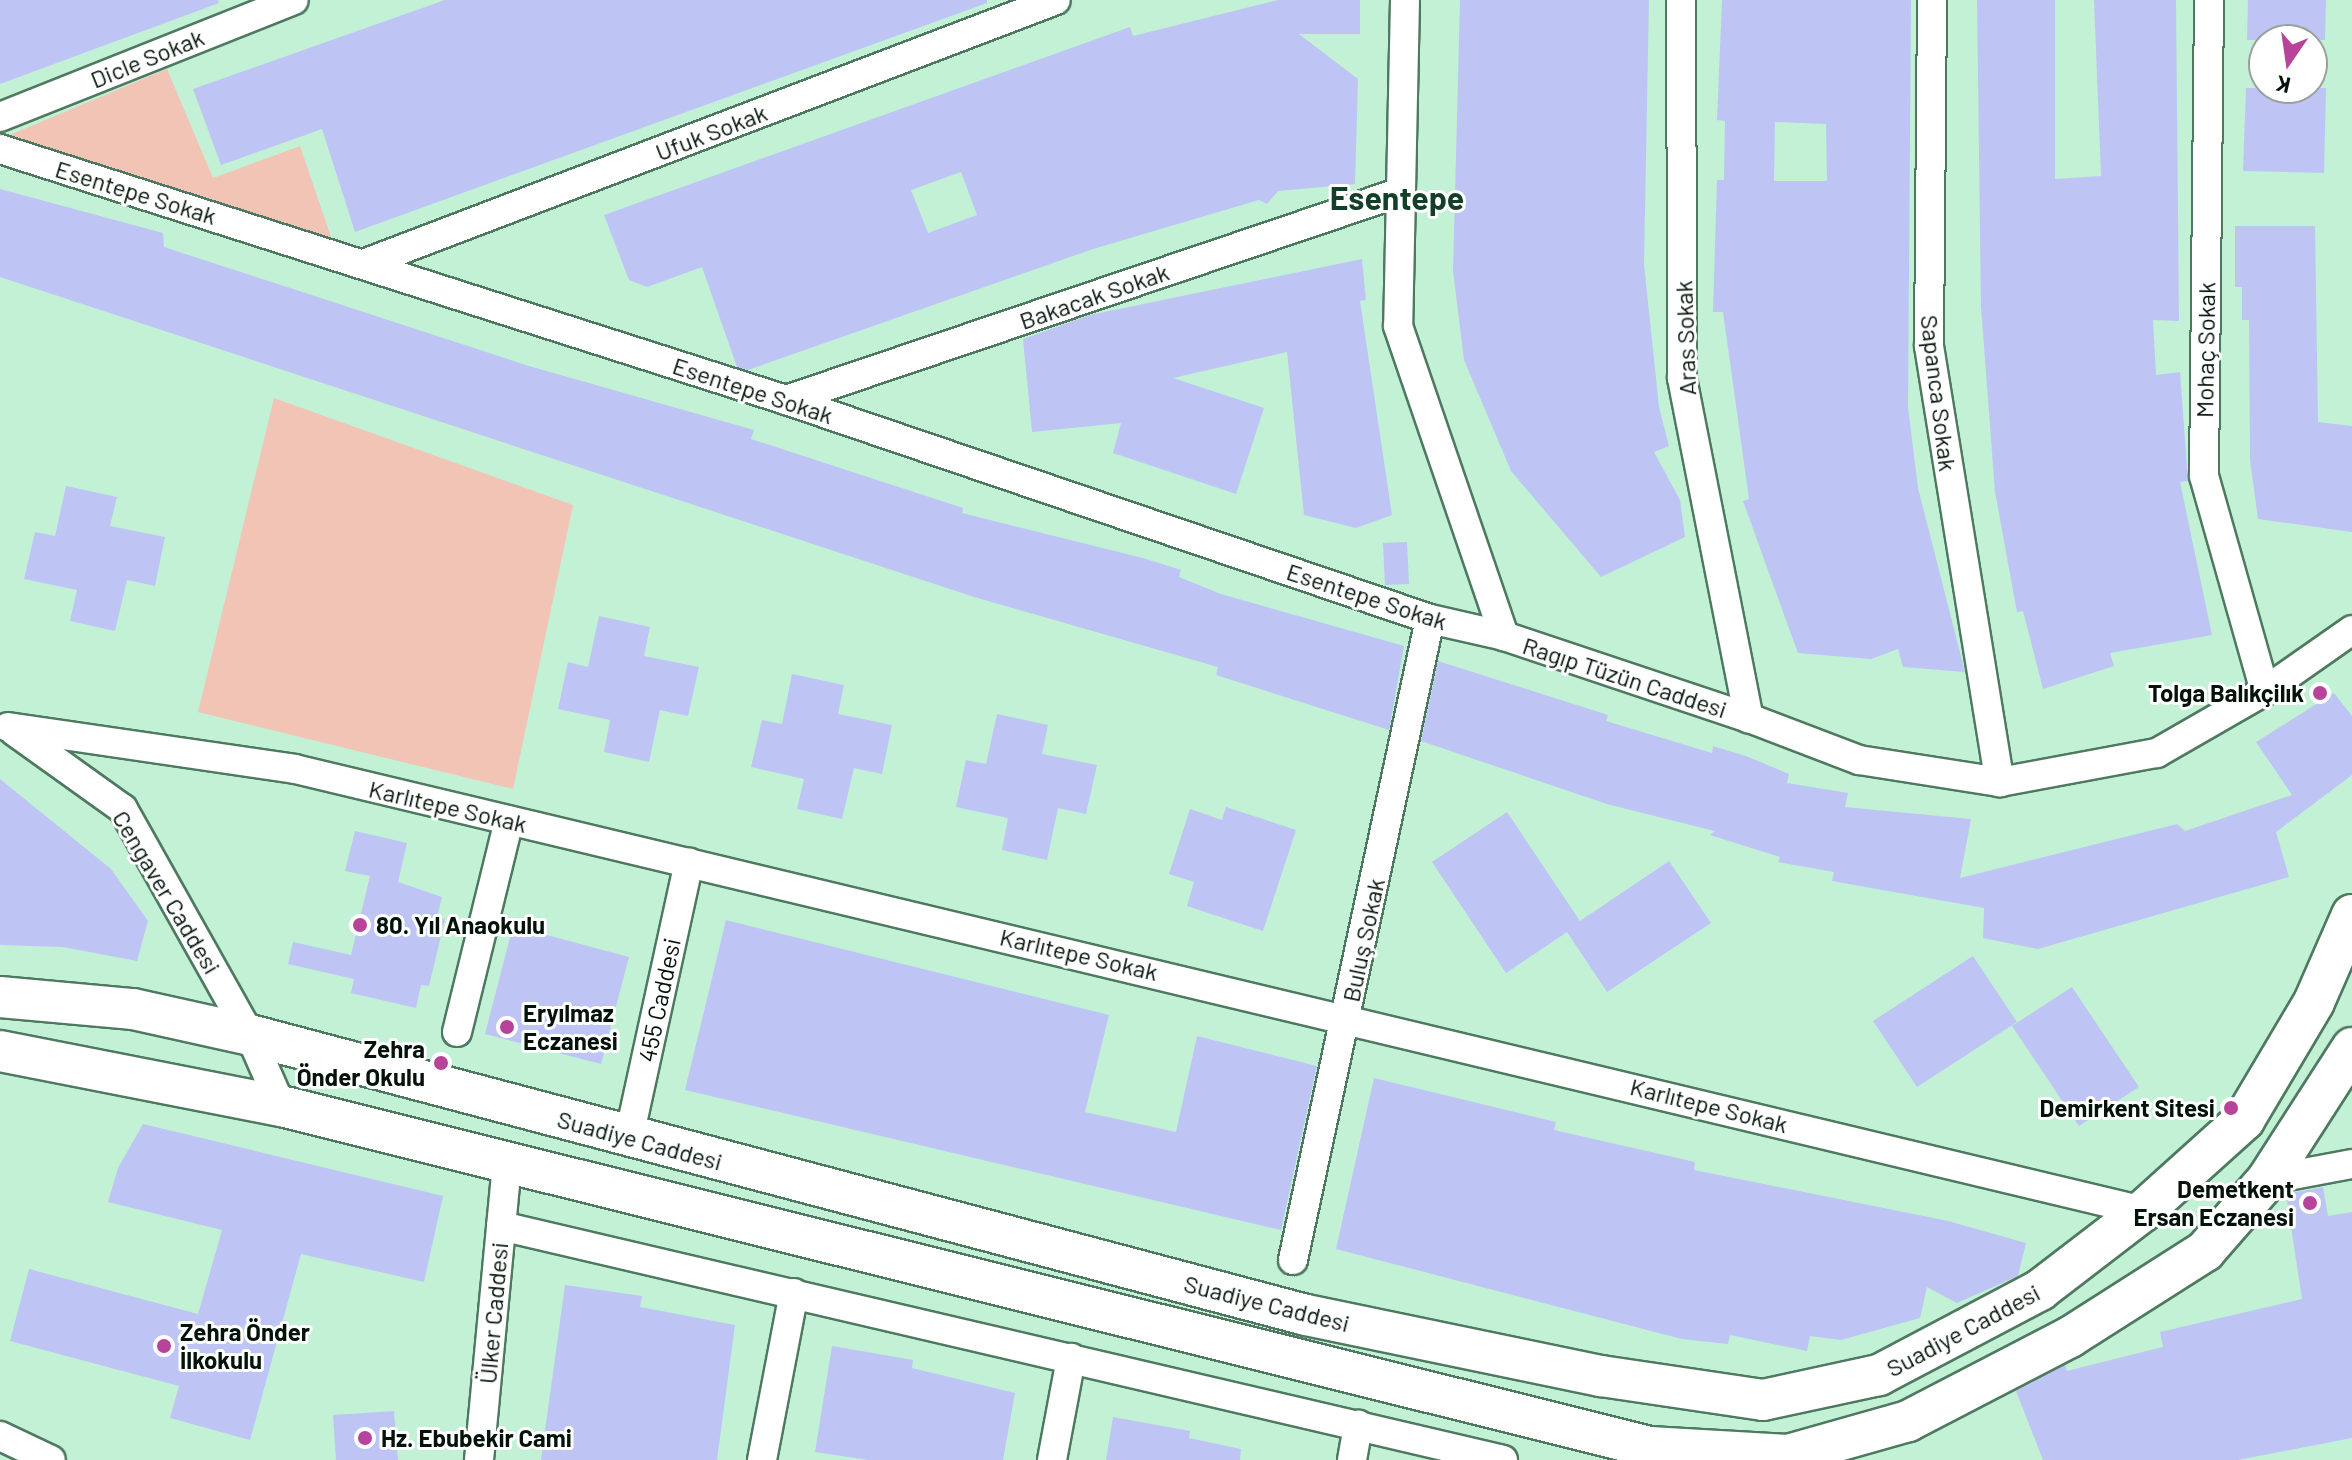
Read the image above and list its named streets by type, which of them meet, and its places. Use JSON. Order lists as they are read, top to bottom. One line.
{"streets":{"main road":["Suadiye Caddesi"],"street":["Dicle Sokak","Ufuk Sokak","Esentepe Sokak","Bakacak Sokak","Aras Sokak","Mohaç Sokak","Sapanca Sokak","Ragıp Tüzün Caddesi","Karlıtepe Sokak","Cengaver Caddesi","Buluş Sokak","455 Caddesi","Ülker Caddesi"]},"crossings":[["Ufuk Sokak","Esentepe Sokak"],["Esentepe Sokak","Bakacak Sokak"],["Esentepe Sokak","Ragıp Tüzün Caddesi"],["Esentepe Sokak","Buluş Sokak"],["Bakacak Sokak","Ragıp Tüzün Caddesi"],["Aras Sokak","Ragıp Tüzün Caddesi"],["Mohaç Sokak","Ragıp Tüzün Caddesi"],["Sapanca Sokak","Ragıp Tüzün Caddesi"],["Karlıtepe Sokak","Cengaver Caddesi"],["Karlıtepe Sokak","Buluş Sokak"],["Karlıtepe Sokak","455 Caddesi"],["Karlıtepe Sokak","Suadiye Caddesi"],["Cengaver Caddesi","Suadiye Caddesi"],["455 Caddesi","Suadiye Caddesi"]],"districts":["Esentepe"],"places":["Tolga Balıkçilık","80. Yıl Anaokulu","Eryılmaz Eczanesi","Zehra Önder Okulu","Demirkent Sitesi","Demetkent Ersan Eczanesi","Zehra Önder İlkokulu","Hz. Ebubekir Cami"],"north":"bottom"}
